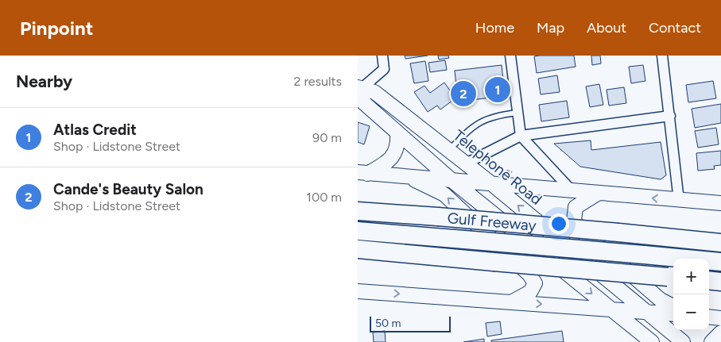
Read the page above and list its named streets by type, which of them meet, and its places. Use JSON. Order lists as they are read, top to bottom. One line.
{"streets":{"highway":["Gulf Freeway"],"main road":["Telephone Road"]},"scale_bar":"50 m","page":{"header":"Pinpoint","nav":["Home","Map","About","Contact"],"heading":["Nearby","2 results"],"pins":["1","2"],"list":[{"mark":"1","name":"Atlas Credit","note":"Shop · Lidstone Street","value":"90 m"},{"mark":"2","name":"Cande's Beauty Salon","note":"Shop · Lidstone Street","value":"100 m"}],"map_buttons":["+","−"],"scale":"50 m"}}
